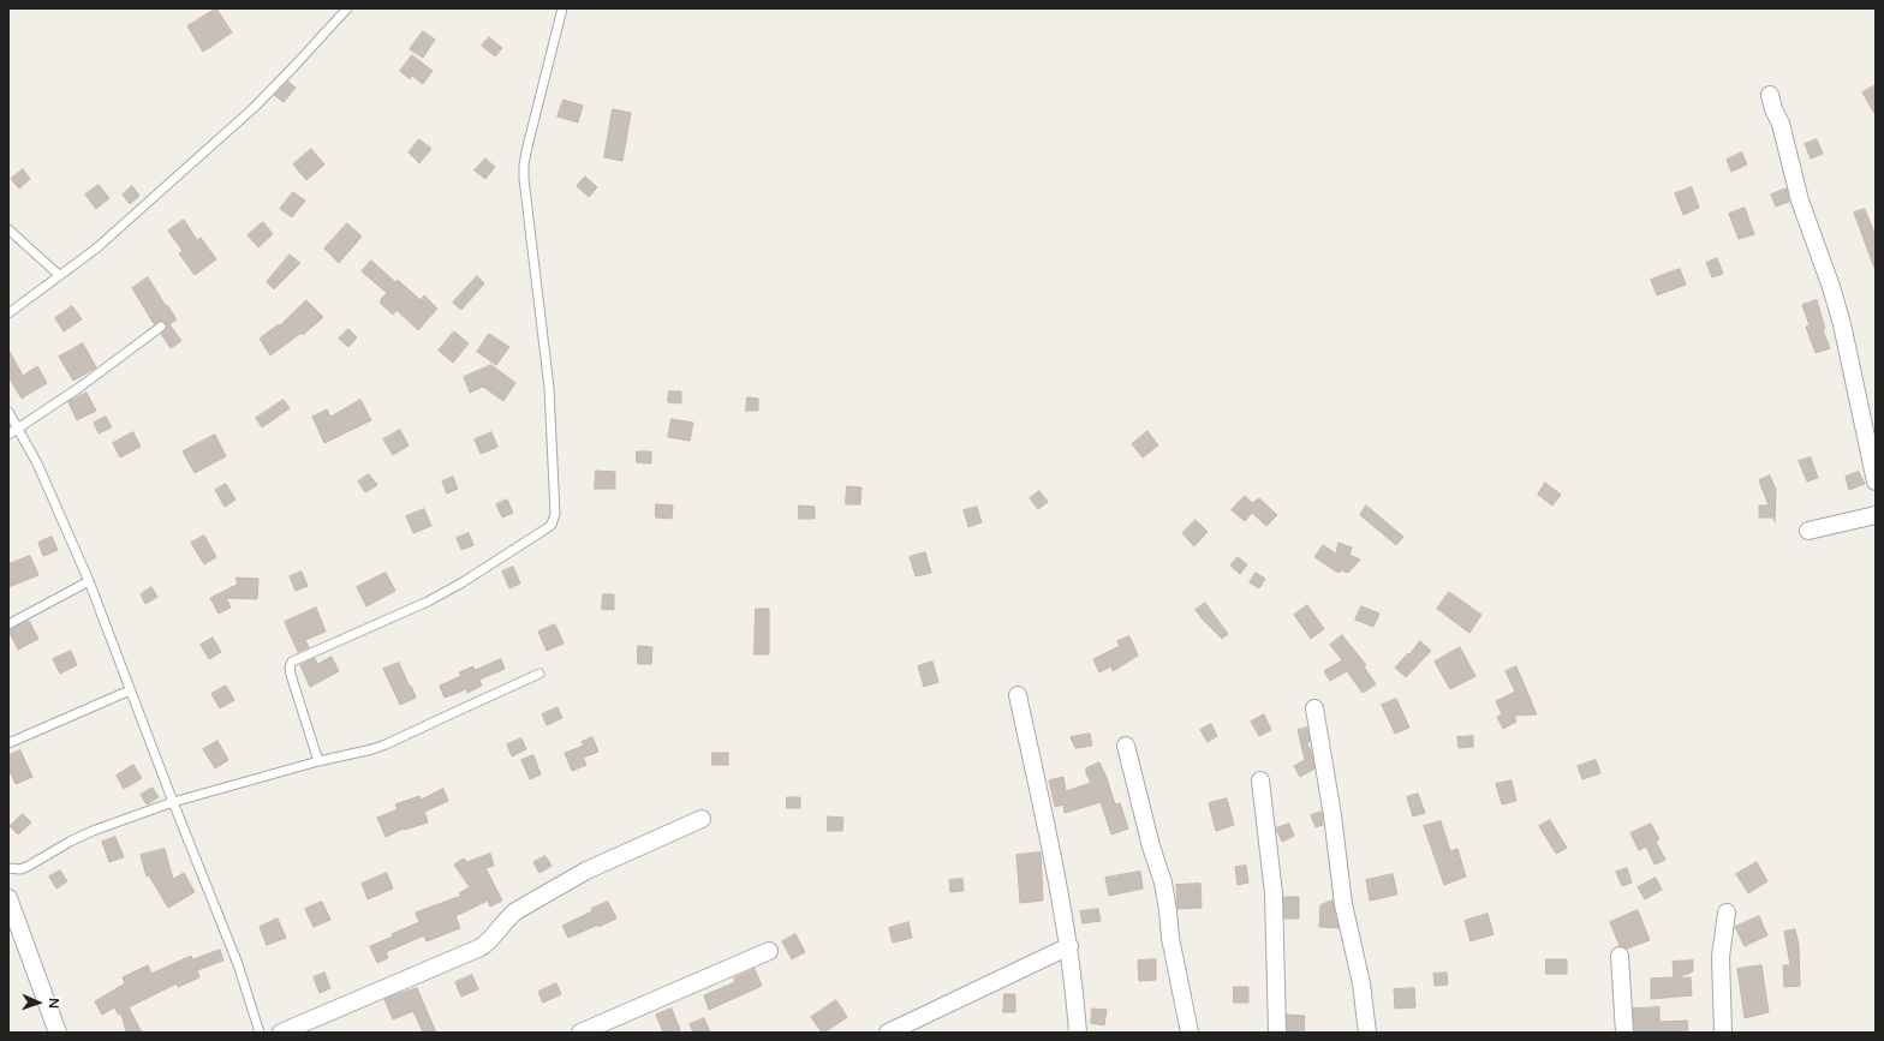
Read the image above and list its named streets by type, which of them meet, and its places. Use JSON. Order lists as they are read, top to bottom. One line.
{"north":"right"}
